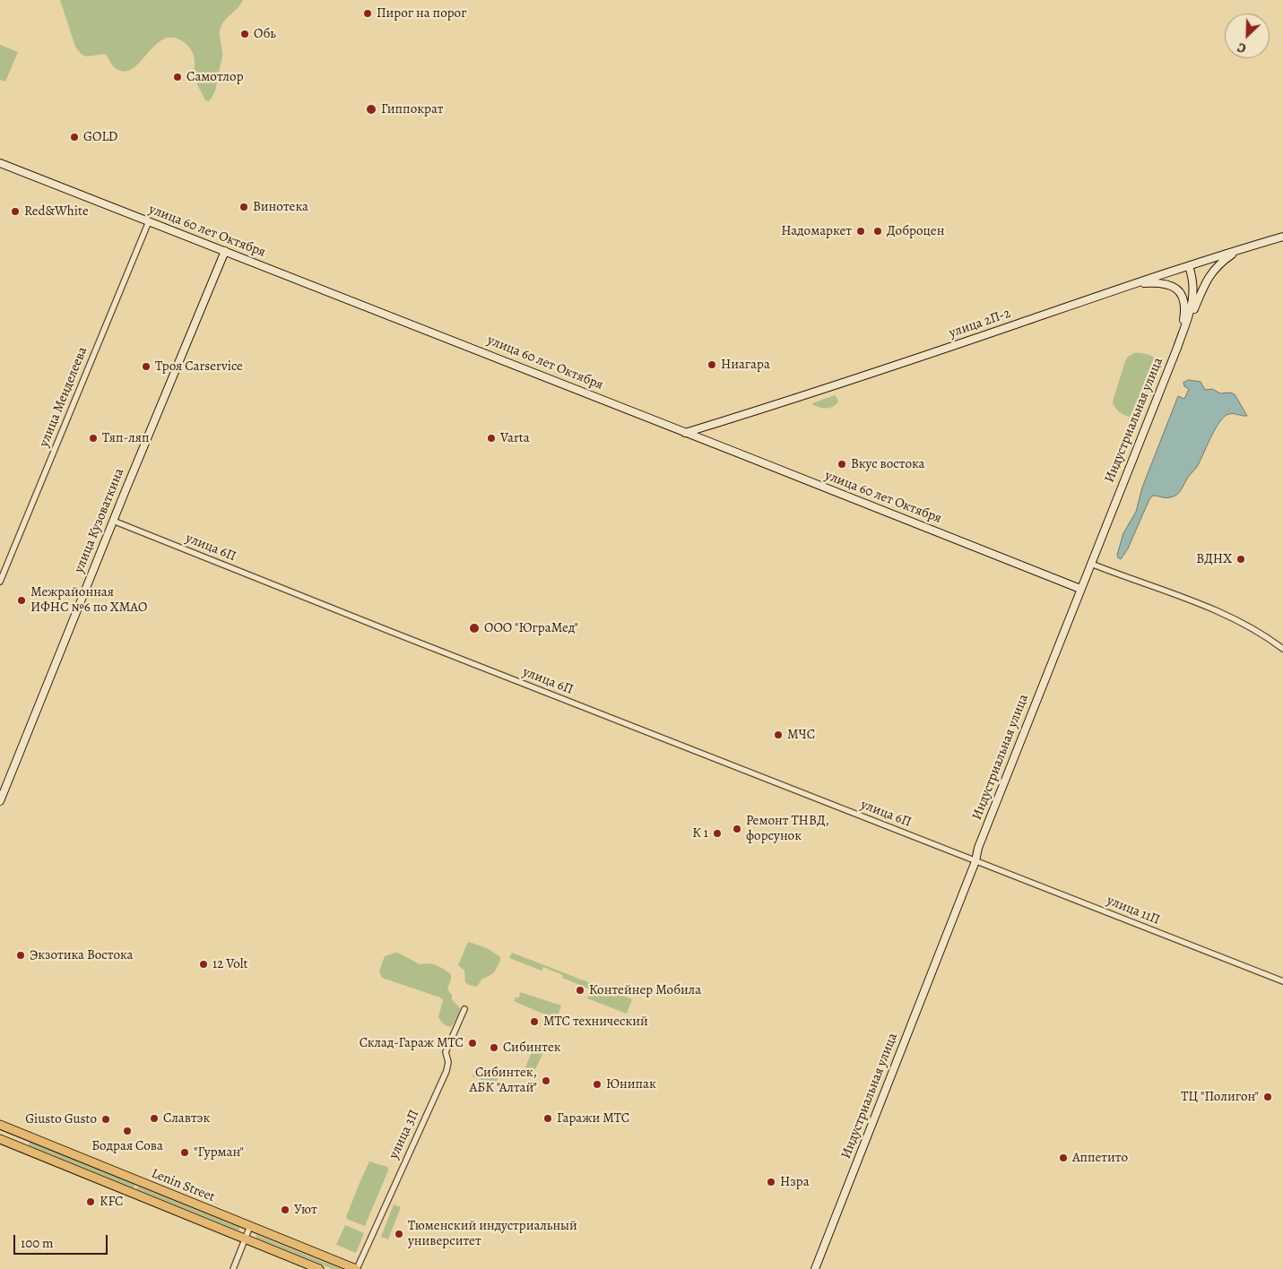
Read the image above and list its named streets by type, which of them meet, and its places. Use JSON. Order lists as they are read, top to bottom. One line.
{"streets":{"main road":["улица 60 лет Октября","улица 2П-2","Индустриальная улица","улица Кузоваткина","Lenin Street"],"street":["улица Менделеева","улица 6П","улица 11П","улица 3П"]},"crossings":[["улица 60 лет Октября","улица 2П-2"],["улица 60 лет Октября","улица Менделеева"],["улица 60 лет Октября","Индустриальная улица"],["улица 60 лет Октября","улица Кузоваткина"],["улица 2П-2","Индустриальная улица"],["Индустриальная улица","улица 6П"],["Индустриальная улица","улица 11П"],["улица Кузоваткина","улица 6П"],["улица 6П","улица 11П"],["улица 3П","Lenin Street"]],"places":["Пирог на порог","Обь","Самотлор","Гиппократ","GOLD","Винотека","Red&White","Надомаркет","Доброцен","Ниагара","Троя Carservice","Тяп-ляп","Varta","Вкус востока","ВДНХ","Межрайонная ИФНС №6 по ХМАО","ООО \"ЮграМед\"","МЧС","Ремонт ТНВД, форсунок","К 1","Экзотика Востока","12 Volt","Контейнер Мобила","МТС технический","Склад-Гараж МТС","Сибинтек","Сибинтек, АБК \"Алтай\"","Юнипак","ТЦ \"Полигон\"","Славтэк","Гаражи МТС","Giusto Gusto","Бодрая Сова","\"Гурман\"","Аппетито","Нзра","KFC","Уют","Тюменский индустриальный университет"],"scale_bar":"100 m","north":"bottom left"}
